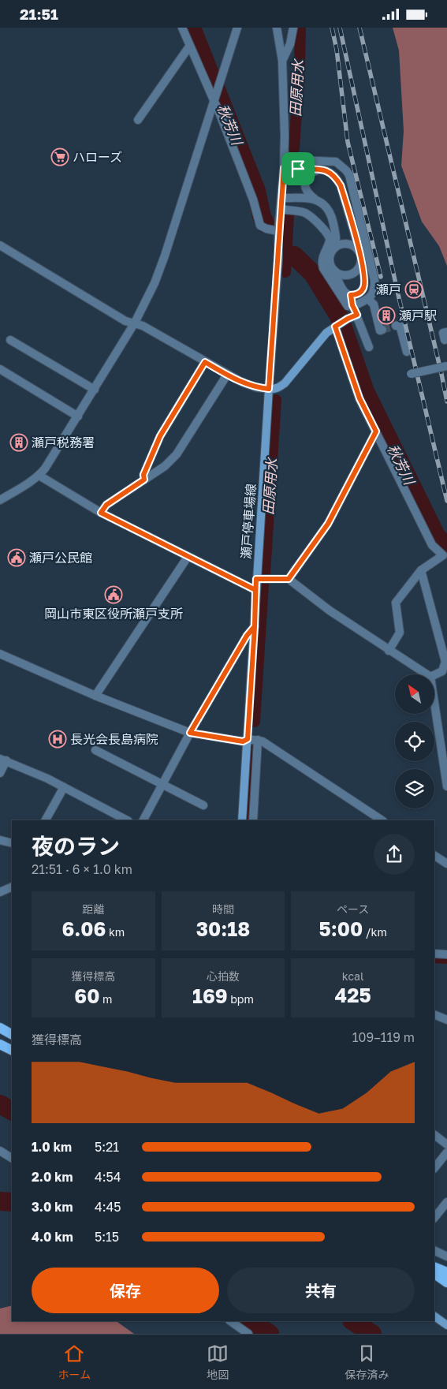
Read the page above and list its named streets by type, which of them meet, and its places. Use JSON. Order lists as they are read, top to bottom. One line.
{"streets":{"main road":["瀬戸停車場線"]},"water":["田原用水","秋芳川"],"places":{"supermarket":["ハローズ"],"station":["瀬戸"],"building":["瀬戸駅","瀬戸税務署"],"public building":["瀬戸公民館","岡山市東区役所瀬戸支所"],"hospital":["長光会長島病院"]},"north":"top left","page":{"status":"21:51","heading":["夜のラン","21:51 · 6 × 1.0 km"],"stats":[["距離","6.06 km"],["時間","30:18"],["ペース","5:00 /km"],["獲得標高","60 m"],["心拍数","169 bpm"],["kcal","425"]],"chart":["獲得標高","109–119 m"],"list":[{"name":"1.0 km","note":"5:21"},{"name":"2.0 km","note":"4:54"},{"name":"3.0 km","note":"4:45"},{"name":"4.0 km","note":"5:15"}],"buttons":["保存","共有"],"tabs":["ホーム","地図","保存済み"]}}
